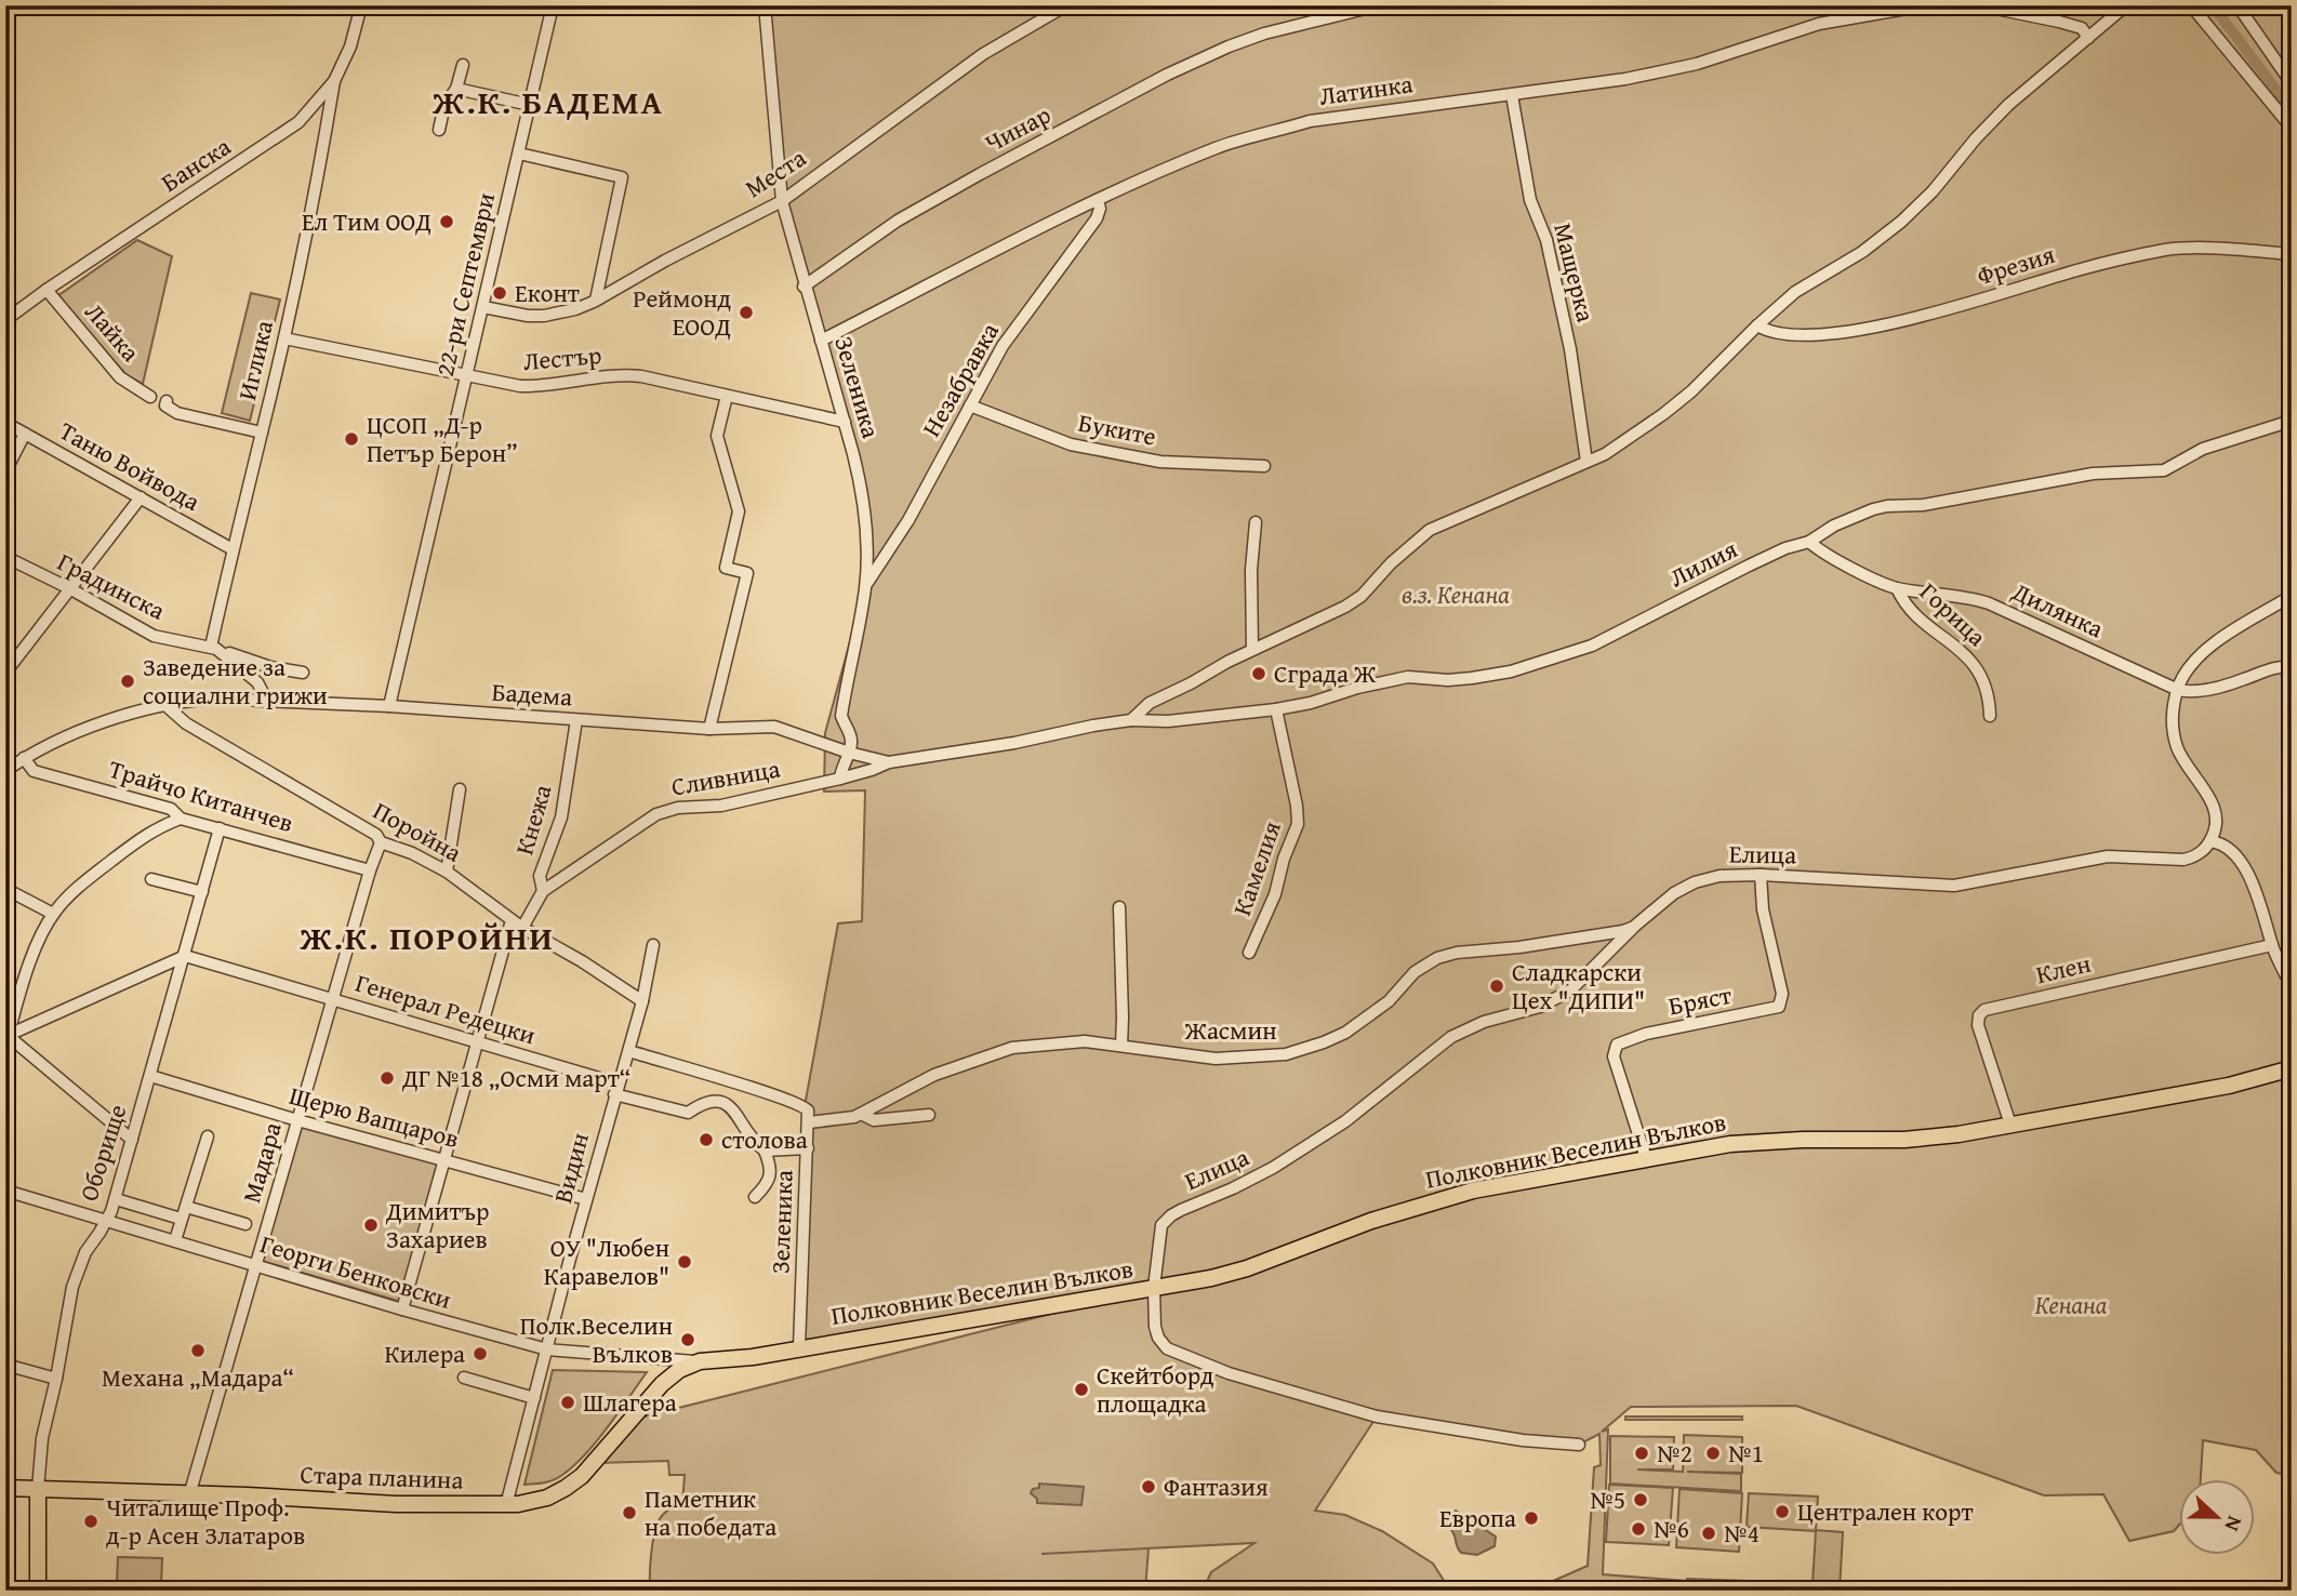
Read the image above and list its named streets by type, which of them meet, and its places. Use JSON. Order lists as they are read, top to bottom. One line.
{"streets":{"main road":["Полковник Веселин Вълков","Стара планина"],"street":["Латинка","Чинар","Банска","Места","Фрезия","Мащерка","22-ри Септември","Лайка","Лестър","Иглика","Незабравка","Зеленика","Буките","Таню Войвода","Лилия","Градинска","Дилянка","Горица","Бадема","Сливница","Трайчо Китанчев","Кнежа","Поройна","Елица","Камелия","Клен","Бряст","Генерал Редецки","Жасмин","Щерю Вапцаров","Оборище","Мадара","Видин","Георги Бенковски"]},"crossings":[["Латинка","Мащерка"],["Латинка","Незабравка"],["Латинка","Зеленика"],["Чинар","Зеленика"],["Банска","Лайка"],["Банска","Иглика"],["Места","22-ри Септември"],["Места","Зеленика"],["22-ри Септември","Лестър"],["22-ри Септември","Бадема"],["Лестър","Иглика"],["Лестър","Зеленика"],["Иглика","Таню Войвода"],["Иглика","Градинска"],["Незабравка","Зеленика"],["Незабравка","Буките"],["Зеленика","Бадема"],["Зеленика","Сливница"],["Зеленика","Жасмин"],["Зеленика","Полковник Веселин Вълков"],["Лилия","Дилянка"],["Лилия","Бадема"],["Лилия","Сливница"],["Лилия","Камелия"],["Градинска","Бадема"],["Дилянка","Горица"],["Бадема","Сливница"],["Бадема","Трайчо Китанчев"],["Бадема","Кнежа"],["Бадема","Поройна"],["Сливница","Кнежа"],["Сливница","Поройна"],["Трайчо Китанчев","Оборище"],["Трайчо Китанчев","Мадара"],["Поройна","Мадара"],["Поройна","Видин"],["Елица","Бряст"],["Елица","Жасмин"],["Елица","Полковник Веселин Вълков"],["Клен","Полковник Веселин Вълков"],["Бряст","Полковник Веселин Вълков"],["Генерал Редецки","Оборище"],["Генерал Редецки","Мадара"],["Генерал Редецки","Видин"],["Щерю Вапцаров","Оборище"],["Щерю Вапцаров","Мадара"],["Щерю Вапцаров","Видин"],["Полковник Веселин Вълков","Георги Бенковски"],["Полковник Веселин Вълков","Стара планина"],["Оборище","Георги Бенковски"],["Оборище","Стара планина"],["Мадара","Георги Бенковски"],["Мадара","Стара планина"],["Видин","Георги Бенковски"],["Видин","Стара планина"],["Георги Бенковски","Стара планина"]],"districts":["Ж.К. БАДЕМА","Ж.К. ПОРОЙНИ"],"parks":["в.з. Кенана","Кенана"],"places":["Ел Тим ООД","Еконт","Реймонд ЕООД","ЦСОП „Д-р Петър Берон”","Сграда Ж","Заведение за социални грижи","Сладкарски Цех \"ДИПИ\"","ДГ №18 „Осми март“","столова","Димитър Захариев","ОУ \"Любен Каравелов\"","Полк.Веселин Вълков","Механа „Мадара“","Килера","Скейтборд площадка","Шлагера","№2","№1","Фантазия","№5","Централен корт","Паметник на победата","Европа","Читалище Проф. д-р Асен Златаров","№6","№4"],"north":"right"}
